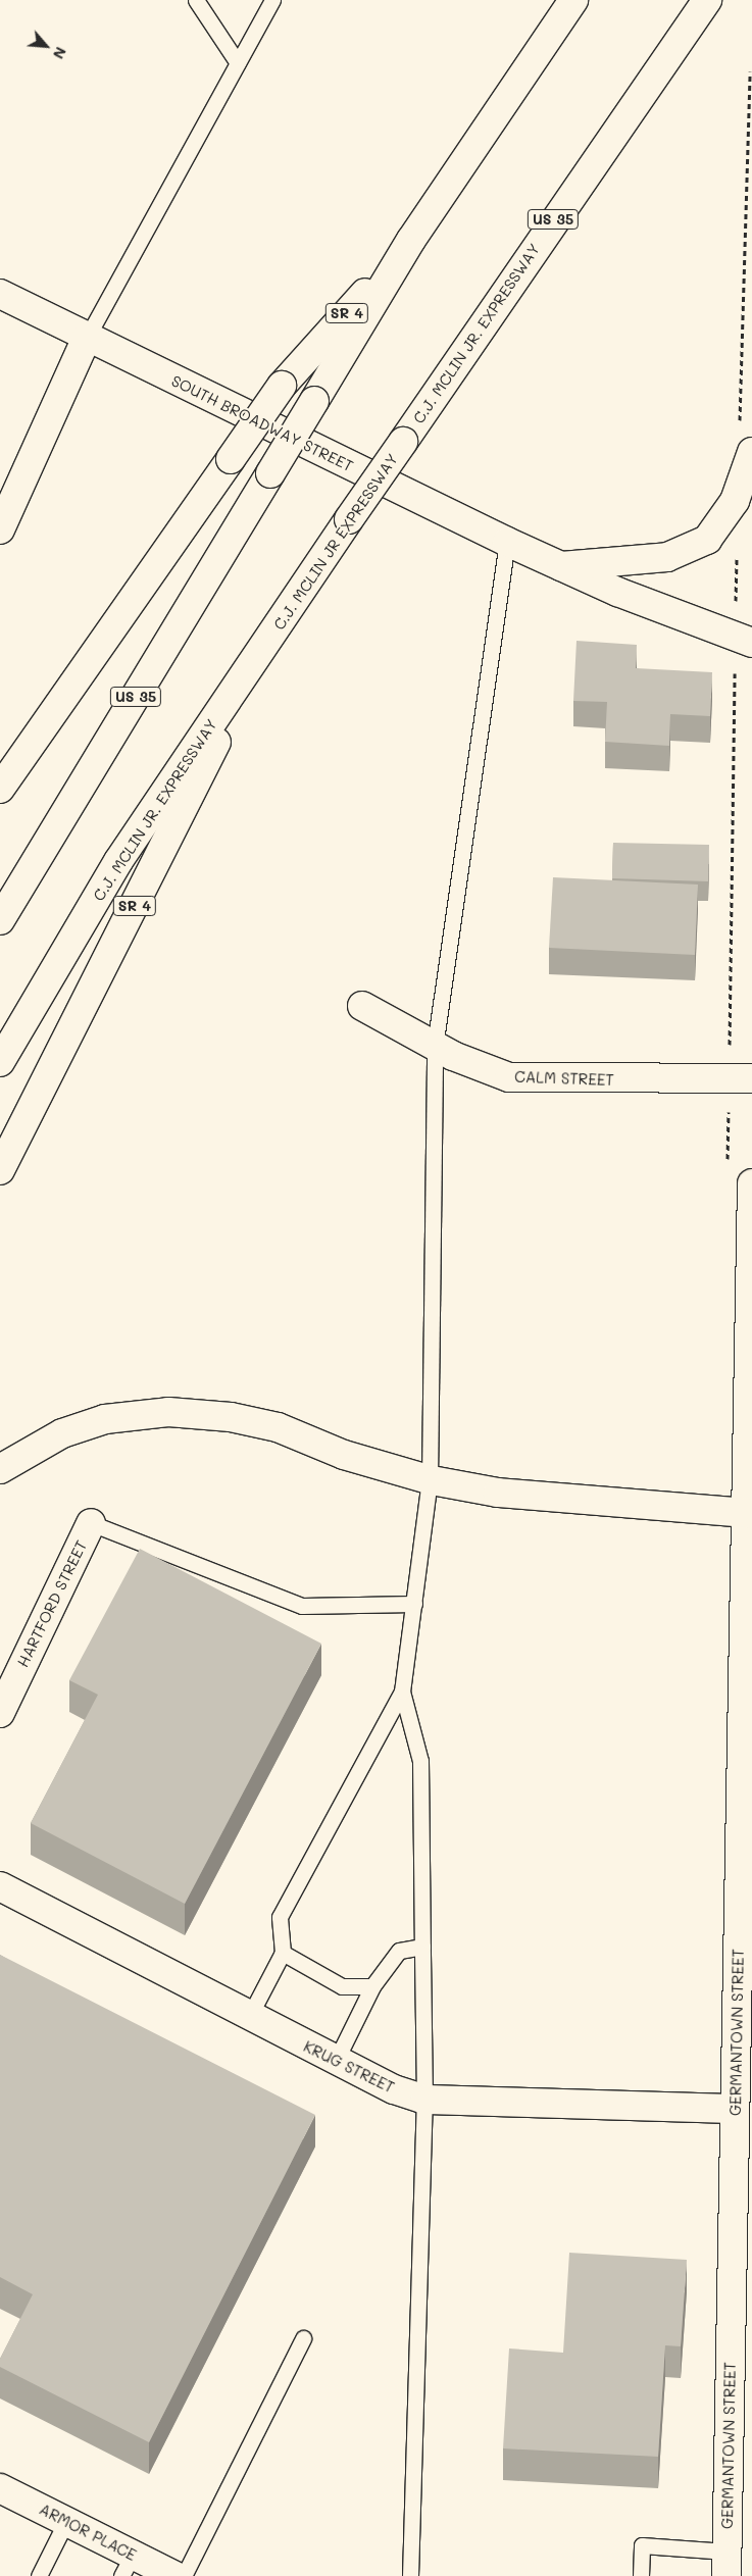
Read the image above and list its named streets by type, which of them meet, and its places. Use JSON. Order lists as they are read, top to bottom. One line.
{"streets":{"main road":["US 35","SR 4","C.J. MCLIN JR. EXPRESSWAY","SOUTH BROADWAY STREET","C.J. MCLIN JR EXPRESSWAY","CALM STREET","HARTFORD STREET","GERMANTOWN STREET","KRUG STREET","ARMOR PLACE"]},"crossings":[["US 35","SR 4"],["SR 4","C.J. MCLIN JR. EXPRESSWAY"],["SR 4","C.J. MCLIN JR EXPRESSWAY"],["C.J. MCLIN JR. EXPRESSWAY","C.J. MCLIN JR EXPRESSWAY"],["GERMANTOWN STREET","KRUG STREET"]],"north":"bottom right"}
